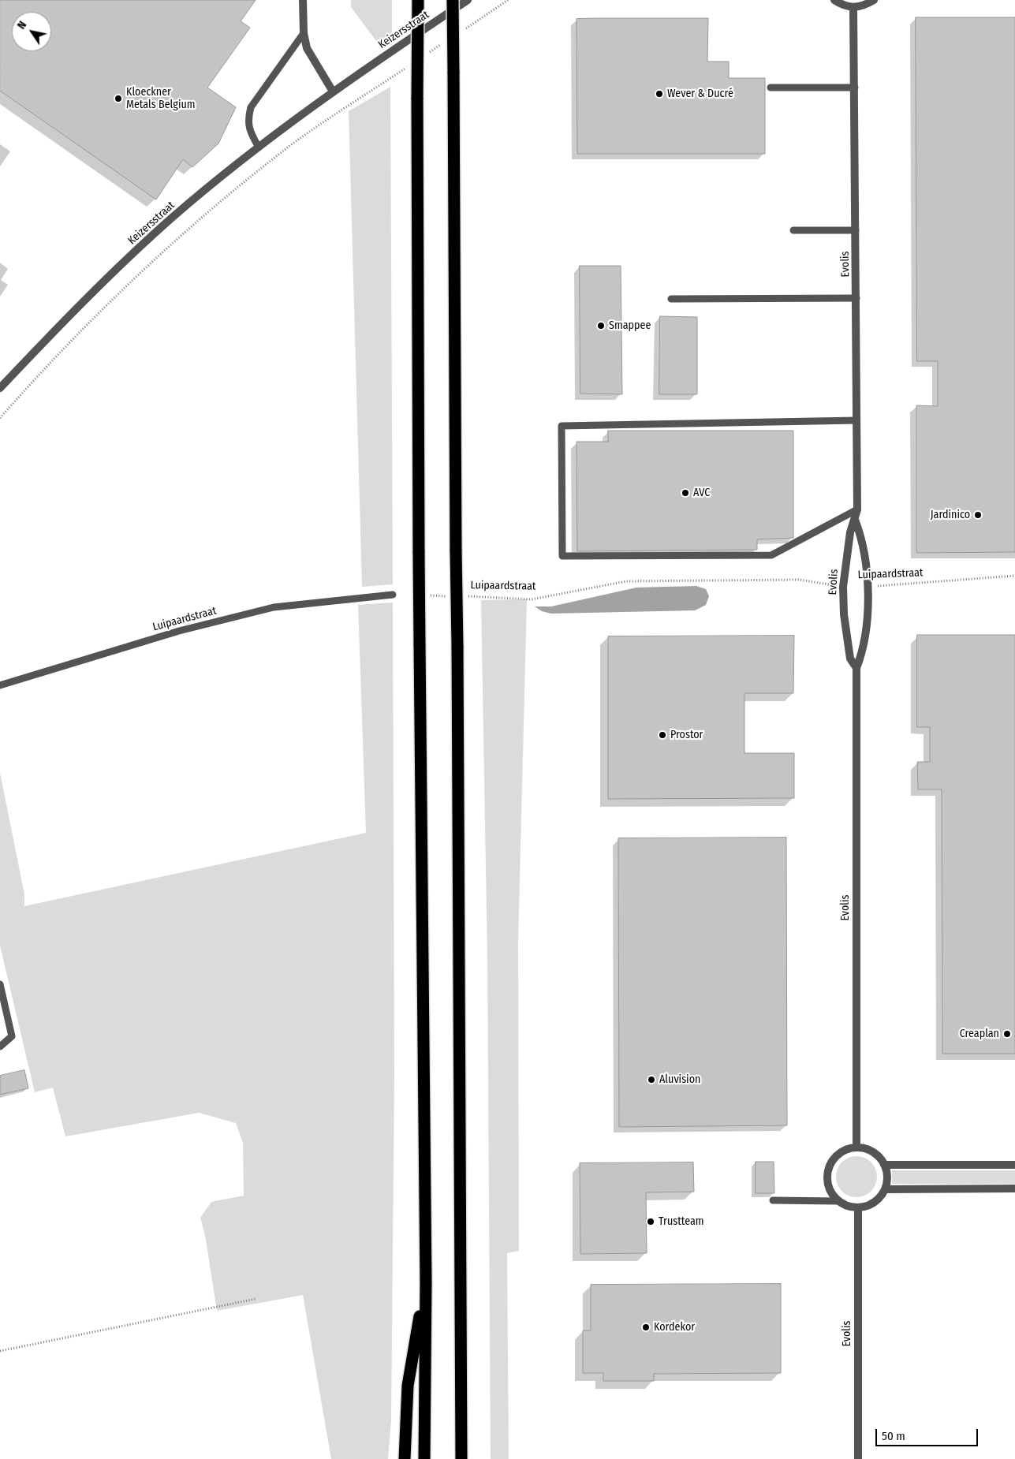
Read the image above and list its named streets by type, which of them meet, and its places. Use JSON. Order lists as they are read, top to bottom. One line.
{"streets":{"street":["Keizersstraat","Evolis"],"lane":["Luipaardstraat"]},"crossings":[["Evolis","Luipaardstraat"]],"places":["Wever & Ducré","Kloeckner Metals Belgium","Smappee","AVC","Jardinico","Prostor","Creaplan","Aluvision","Trustteam","Kordekor"],"scale_bar":"50 m","north":"top left"}
